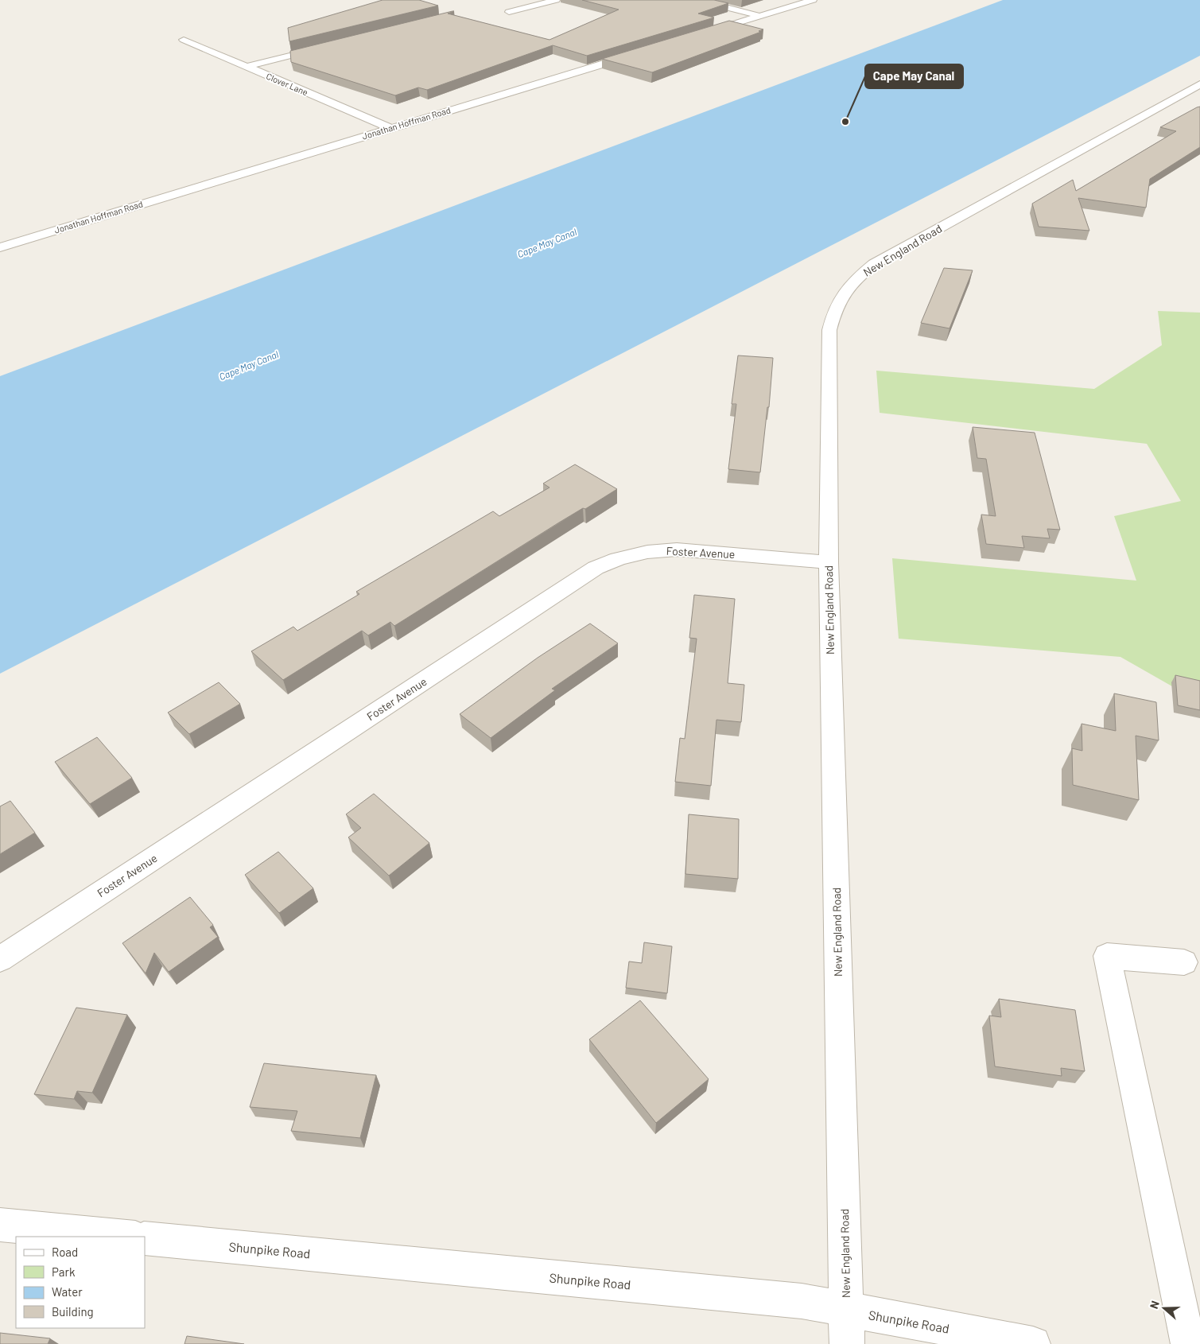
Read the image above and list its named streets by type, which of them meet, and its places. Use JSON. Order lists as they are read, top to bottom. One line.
{"streets":{"street":["Clover Lane","Jonathan Hoffman Road","New England Road","Foster Avenue","Shunpike Road"]},"crossings":[["Clover Lane","Jonathan Hoffman Road"],["New England Road","Foster Avenue"],["New England Road","Shunpike Road"]],"water":["Cape May Canal"],"places":["Cape May Canal"],"legend":["Road","Park","Water","Building"],"north":"left"}
